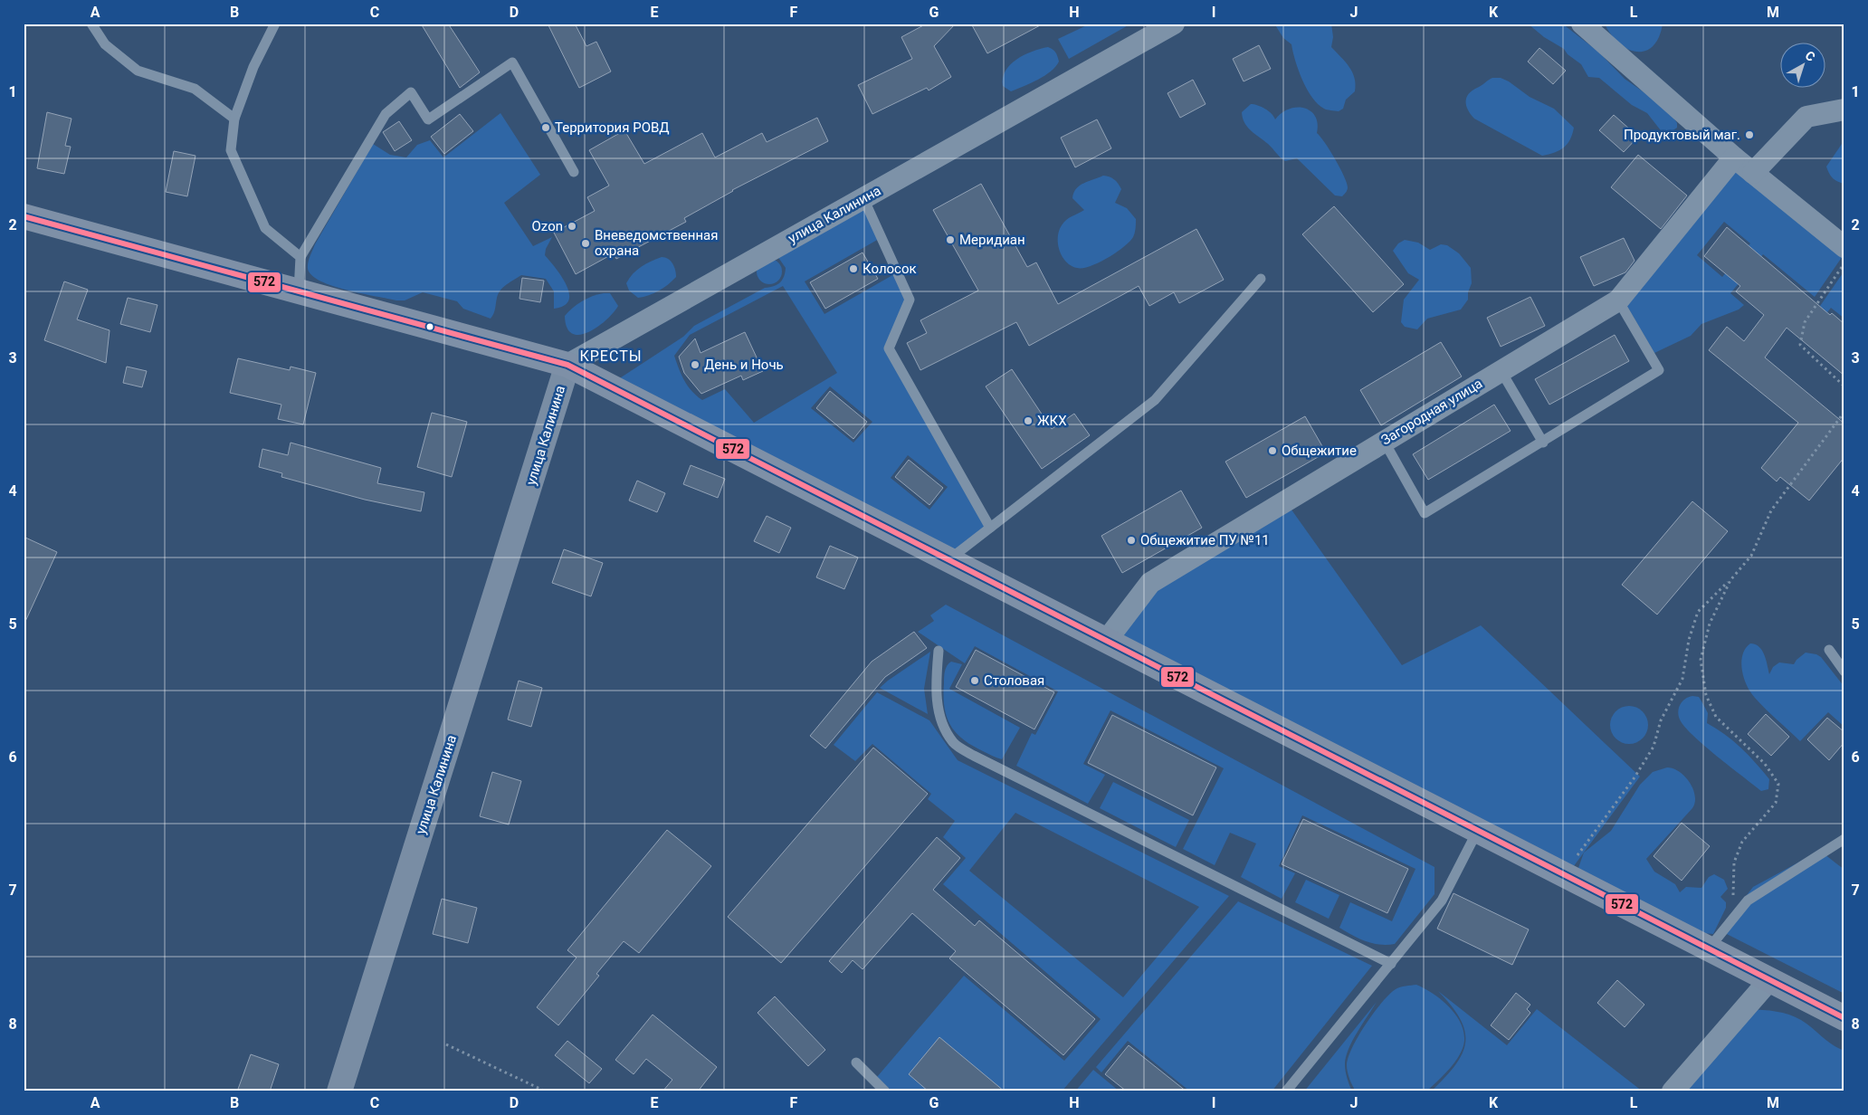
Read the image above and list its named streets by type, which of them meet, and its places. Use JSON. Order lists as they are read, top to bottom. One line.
{"streets":{"main road":["улица Калинина"],"street":["Загородная улица"]},"districts":["КРЕСТЫ"],"places":["Территория РОВД","Продуктовый маг.","Ozon","Меридиан","Вневедомственная охрана","Колосок","День и Ночь","ЖКХ","Общежитие","Общежитие ПУ №11","Столовая"],"lines":["transit line 572"],"north":"top right","grid":{"columns":["A","B","C","D","E","F","G","H","I","J","K","L","M"],"rows":["1","2","3","4","5","6","7","8"]}}
